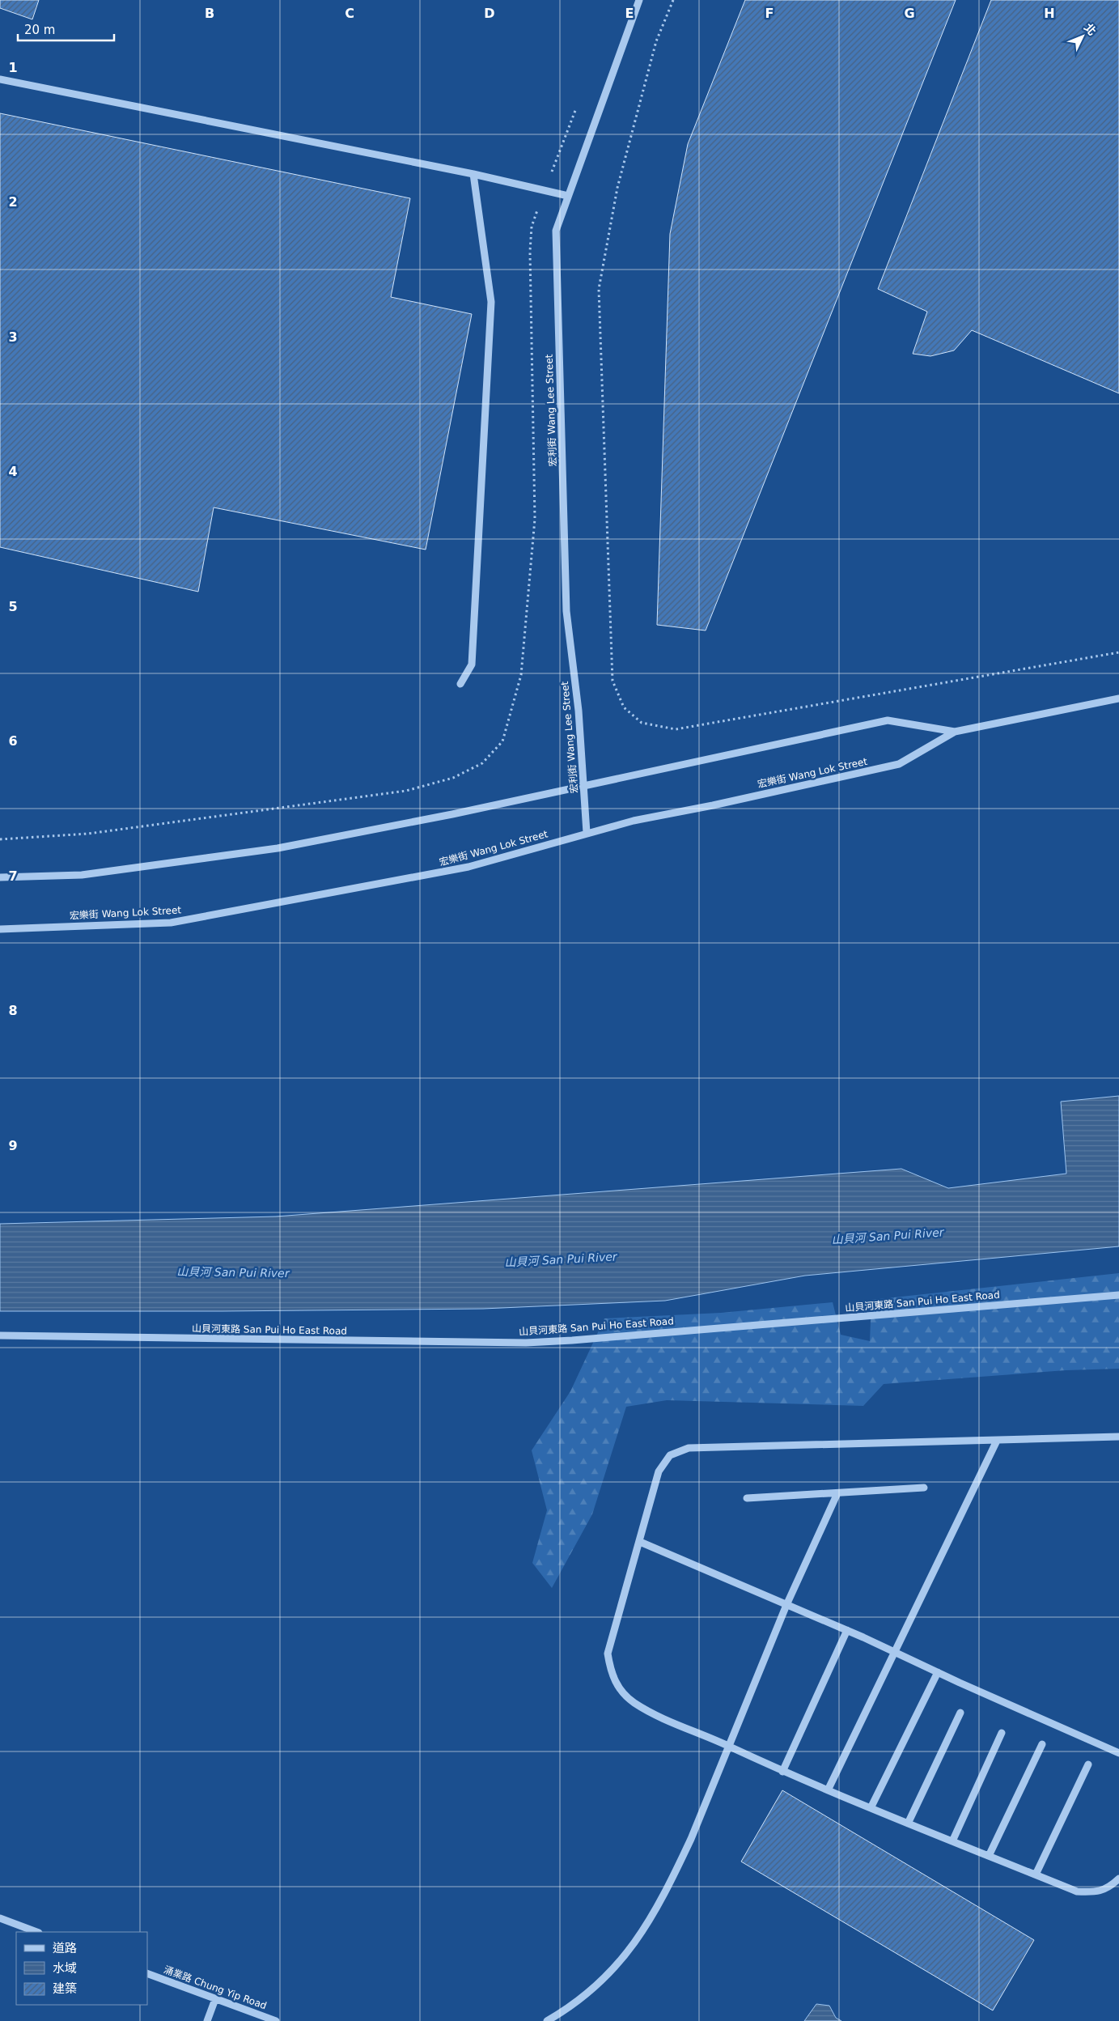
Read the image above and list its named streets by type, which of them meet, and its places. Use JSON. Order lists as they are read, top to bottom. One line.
{"streets":{"street":["宏利街 Wang Lee Street","宏樂街 Wang Lok Street","山貝河東路 San Pui Ho East Road","涌業路 Chung Yip Road"]},"crossings":[["宏利街 Wang Lee Street","宏樂街 Wang Lok Street"]],"water":["山貝河 San Pui River"],"legend":["道路","水域","建築"],"scale_bar":"20 m","north":"top right","grid":{"columns":["B","C","D","E","F","G","H"],"rows":["1","2","3","4","5","6","7","8","9"]}}
